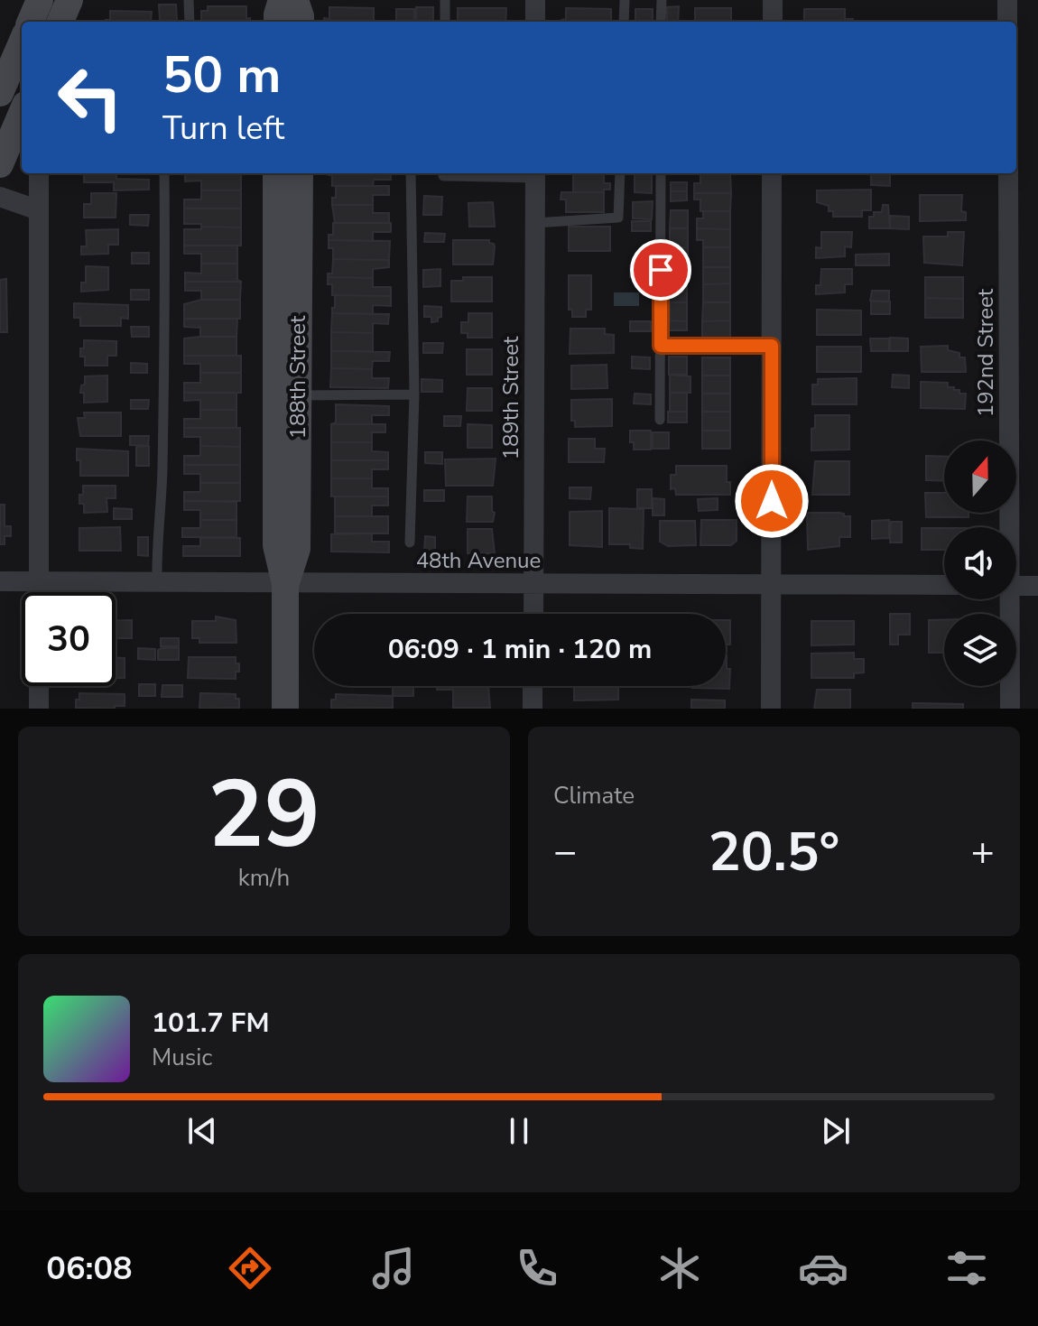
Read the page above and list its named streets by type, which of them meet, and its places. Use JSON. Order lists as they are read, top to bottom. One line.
{"streets":{"street":["192nd Street","188th Street","189th Street","48th Avenue"]},"crossings":[["188th Street","48th Avenue"],["189th Street","48th Avenue"]],"north":"top","page":{"turn":["50 m","Turn left"],"limit":"30","trip":"06:09 · 1 min · 120 m","tile":[["29","km/h"],"Climate"],"heat":["−","20.5°","+"],"song":["101.7 FM","Music"],"tabs":"06:08"}}
